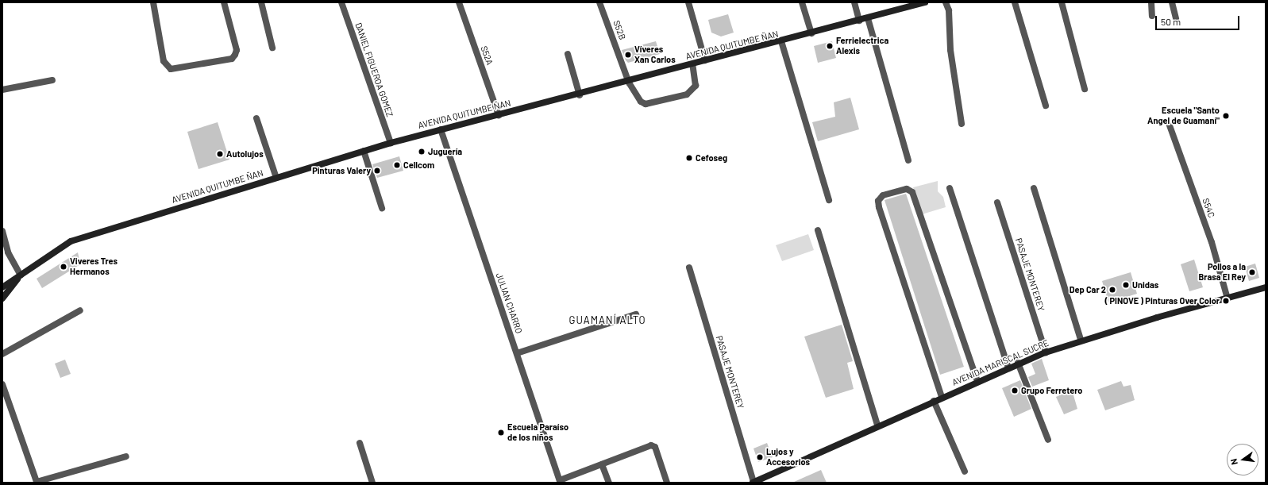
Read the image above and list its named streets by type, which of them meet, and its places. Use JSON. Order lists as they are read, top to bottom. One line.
{"streets":{"street":["S52B","AVENIDA QUITUMBE ÑAN","S52A","DANIEL FIGUEROA GOMEZ","S54C","PASAJE MONTEREY","JULIAN CHARRO","AVENIDA MARISCAL SUCRE"]},"crossings":[["S52B","AVENIDA QUITUMBE ÑAN"],["AVENIDA QUITUMBE ÑAN","S52A"],["AVENIDA QUITUMBE ÑAN","DANIEL FIGUEROA GOMEZ"],["AVENIDA QUITUMBE ÑAN","JULIAN CHARRO"],["S54C","AVENIDA MARISCAL SUCRE"],["PASAJE MONTEREY","AVENIDA MARISCAL SUCRE"]],"districts":["GUAMANÍ ALTO"],"places":["Ferrielectrica Alexis","Víveres Xan Carlos","Escuela \"Santo Angel de Guamaní\"","Juguería","Autolujos","Cefoseg","Cellcom","Pinturas Valery","Viveres Tres Hermanos","Pollos a la Brasa El Rey","Unidas","Dep Car 2","( PINOVE ) Pinturas Over Color","Grupo Ferretero","Escuela Paraíso de los niños","Lujos y Accesorios"],"scale_bar":"50 m","north":"left"}
